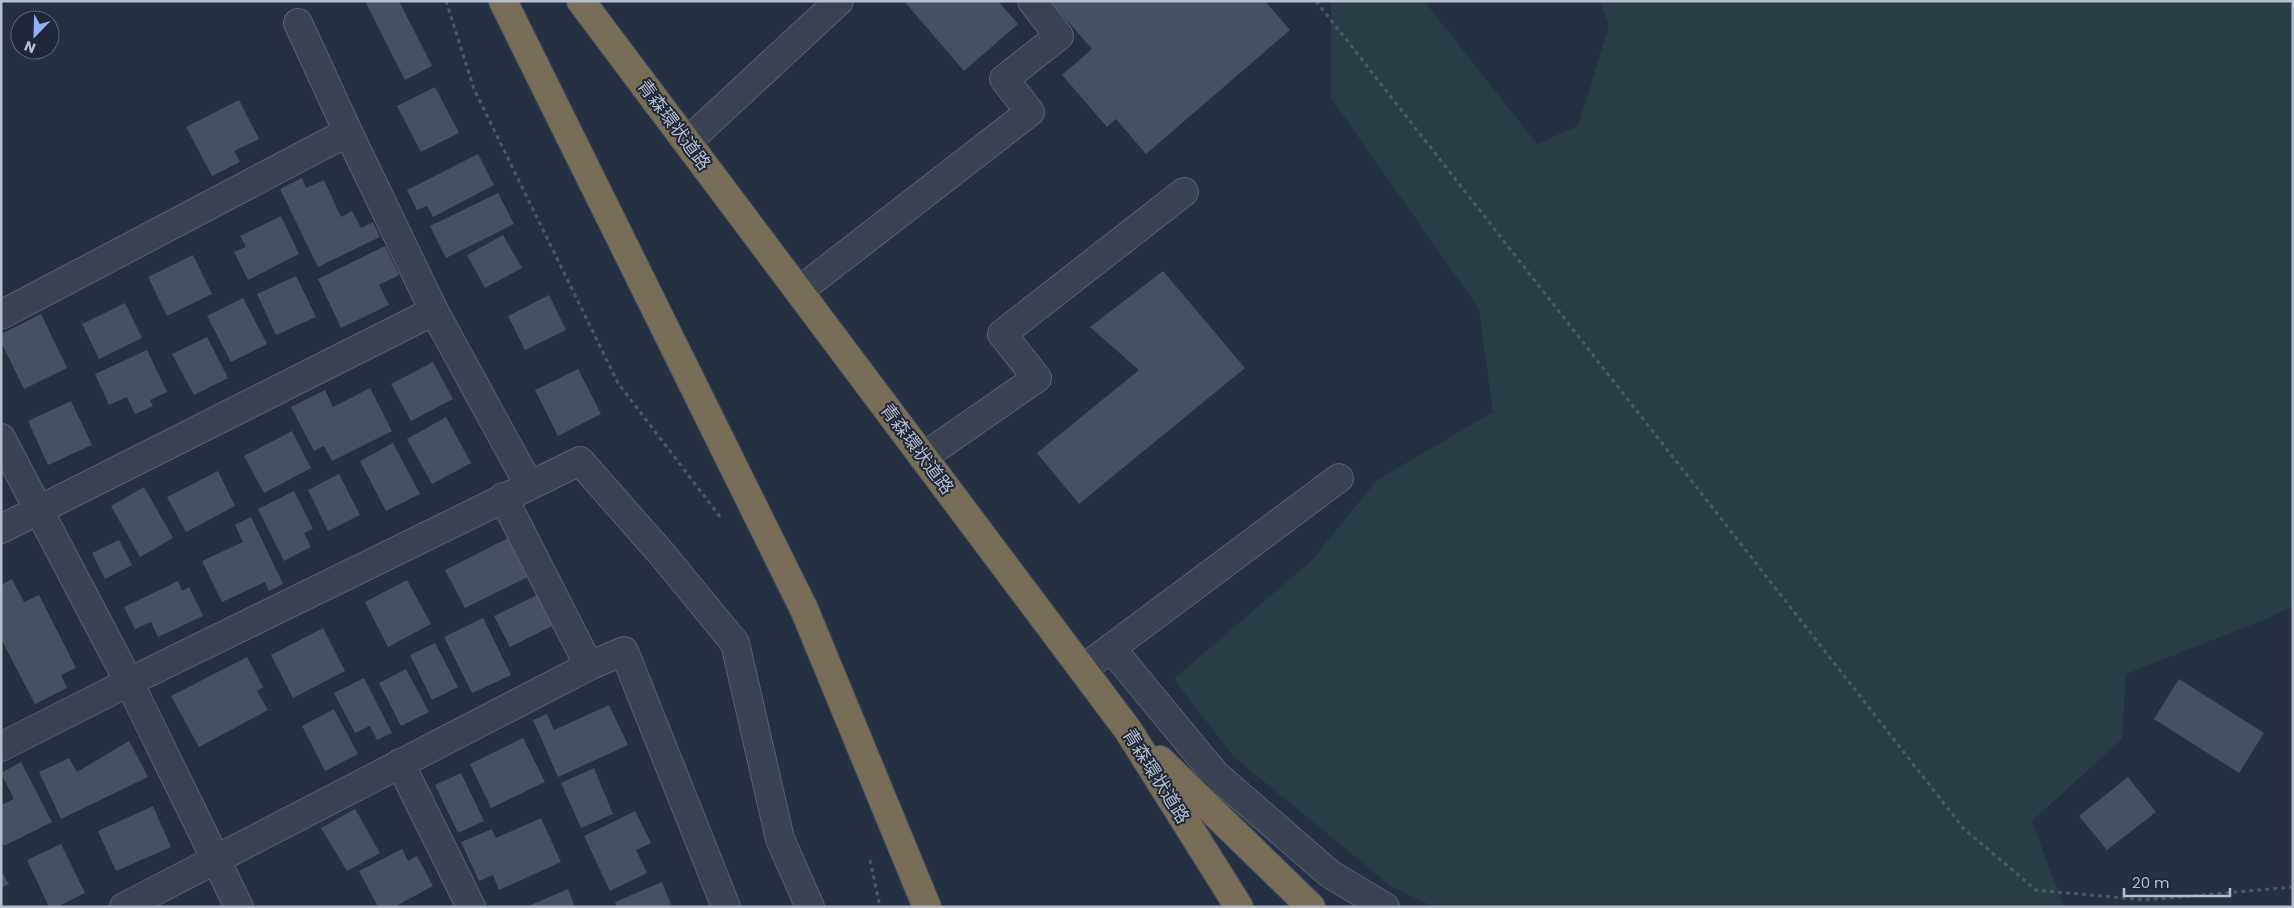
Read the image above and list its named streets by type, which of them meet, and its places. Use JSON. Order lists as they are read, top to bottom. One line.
{"streets":{"highway":["青森環状道路"]},"scale_bar":"20 m","north":"bottom left"}
